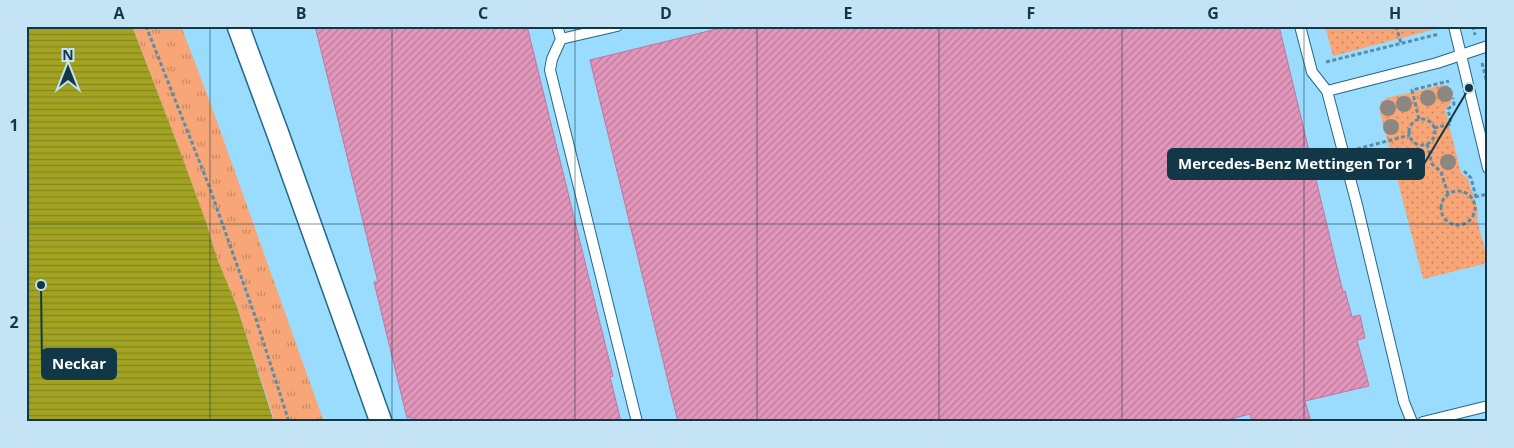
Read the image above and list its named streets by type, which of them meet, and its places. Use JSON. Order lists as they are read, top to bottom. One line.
{"places":["Mercedes-Benz Mettingen Tor 1","Neckar"],"north":"top","grid":{"columns":["A","B","C","D","E","F","G","H"],"rows":["1","2"]}}
